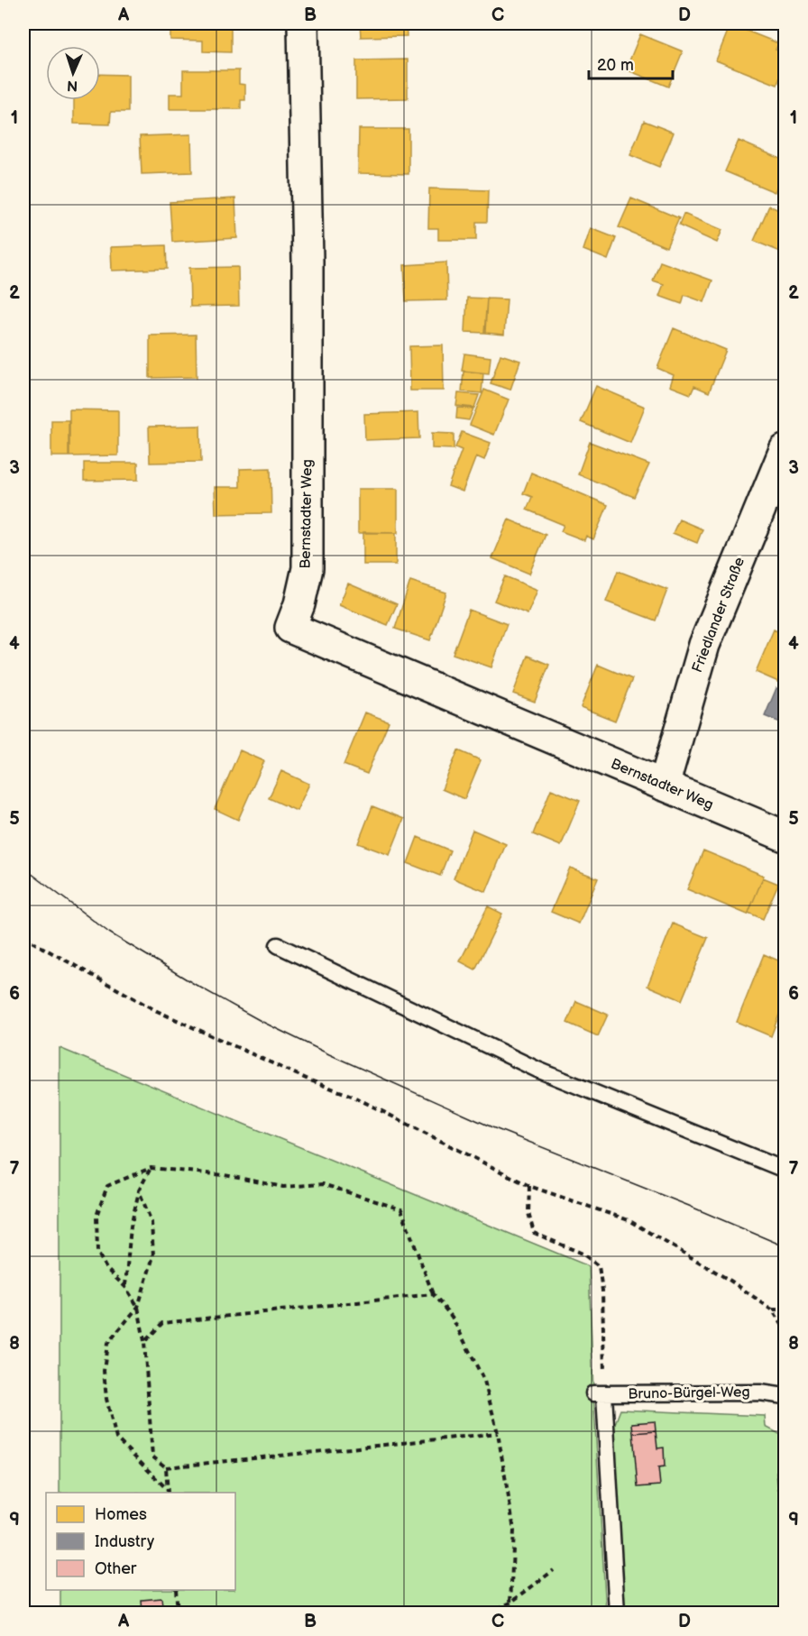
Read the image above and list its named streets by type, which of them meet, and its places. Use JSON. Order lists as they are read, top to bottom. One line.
{"streets":{"street":["Bernstadter Weg","Friedlander Straße"],"lane":["Bruno-Bürgel-Weg"]},"crossings":[["Bernstadter Weg","Friedlander Straße"]],"legend":["Homes","Industry","Other"],"scale_bar":"20 m","north":"bottom","grid":{"columns":["A","B","C","D"],"rows":["1","2","3","4","5","6","7","8","9"]}}
